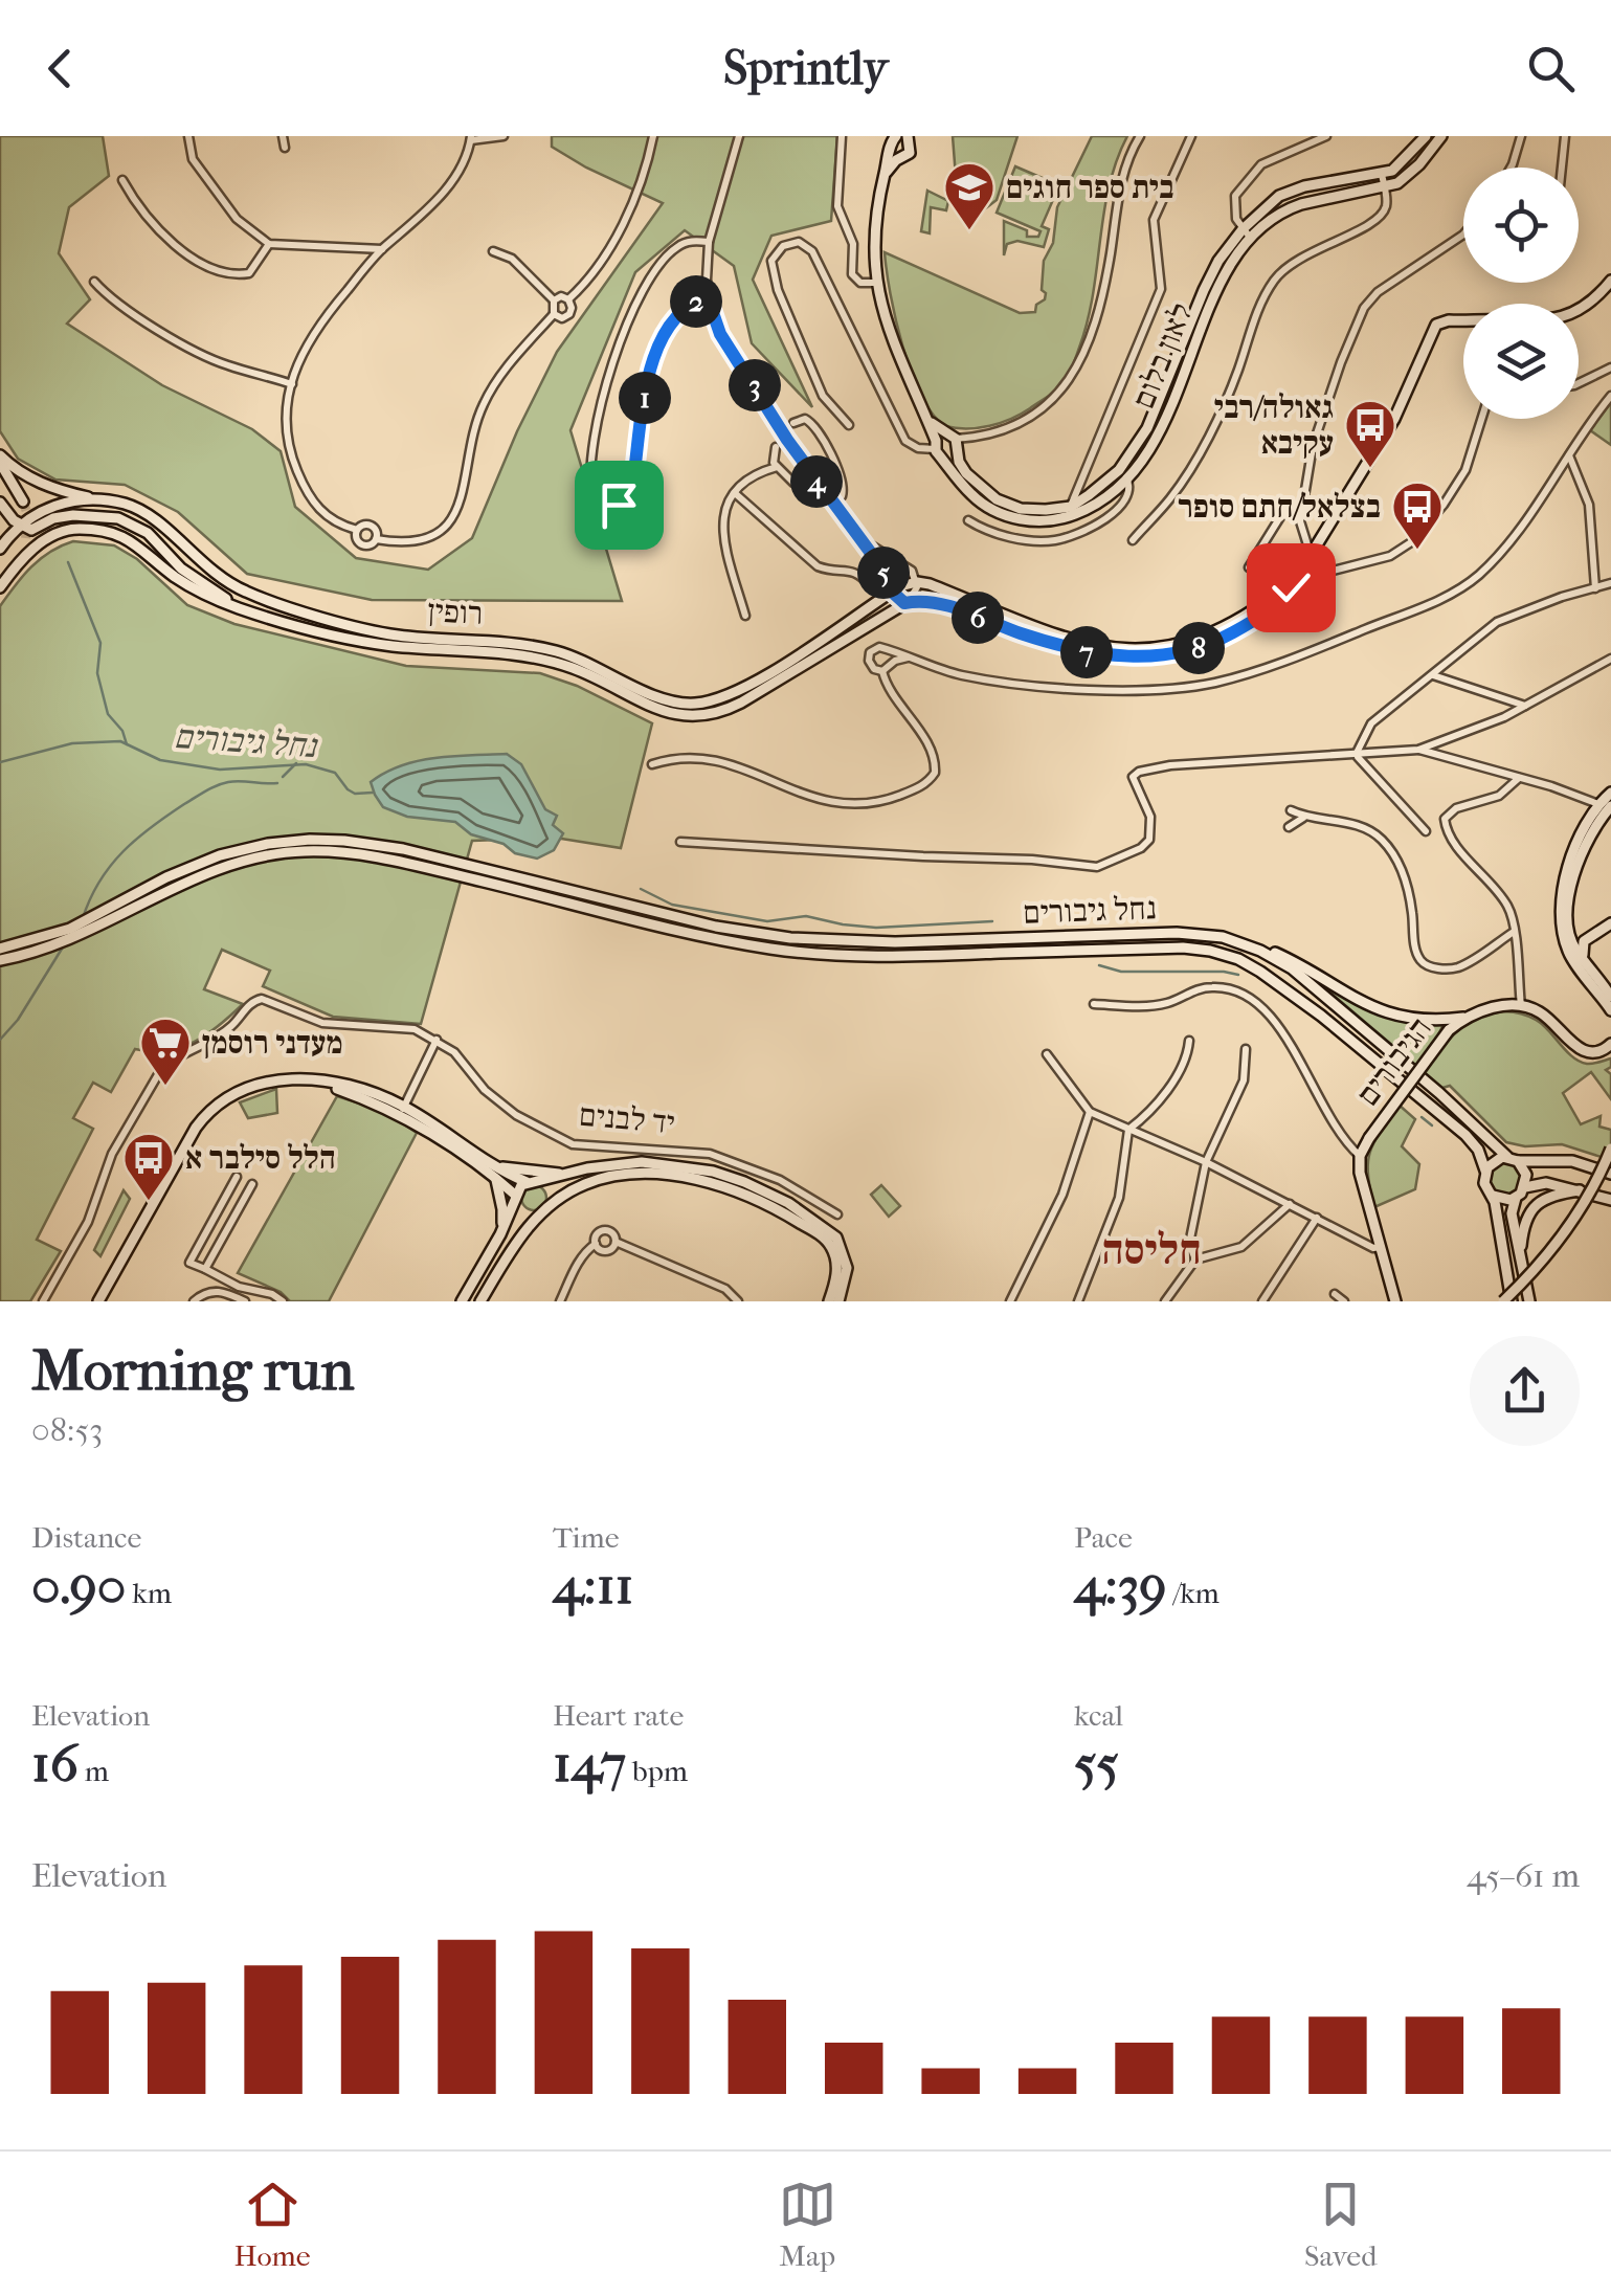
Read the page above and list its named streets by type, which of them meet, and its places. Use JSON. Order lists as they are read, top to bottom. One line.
{"streets":{"street":["לאון בלום","רופין","נחל גיבורים","הגיבורים","יד לבנים"]},"districts":["חליסה"],"water":["נחל גיבורים"],"places":{"school or university":["בית ספר חוגים"],"bus stop":["גאולה/רבי עקיבא","בצלאל/חתם סופר","הלל סילבר א"],"supermarket":["מעדני רוסמן"]},"page":{"header":"Sprintly","pins":["2","3","1","4","5","6","8","7"],"heading":["Morning run","08:53"],"stats":[["Distance","0.90 km"],["Time","4:11"],["Pace","4:39 /km"],["Elevation","16 m"],["Heart rate","147 bpm"],["kcal","55"]],"chart":["Elevation","45–61 m"],"tabs":["Home","Map","Saved"]}}
